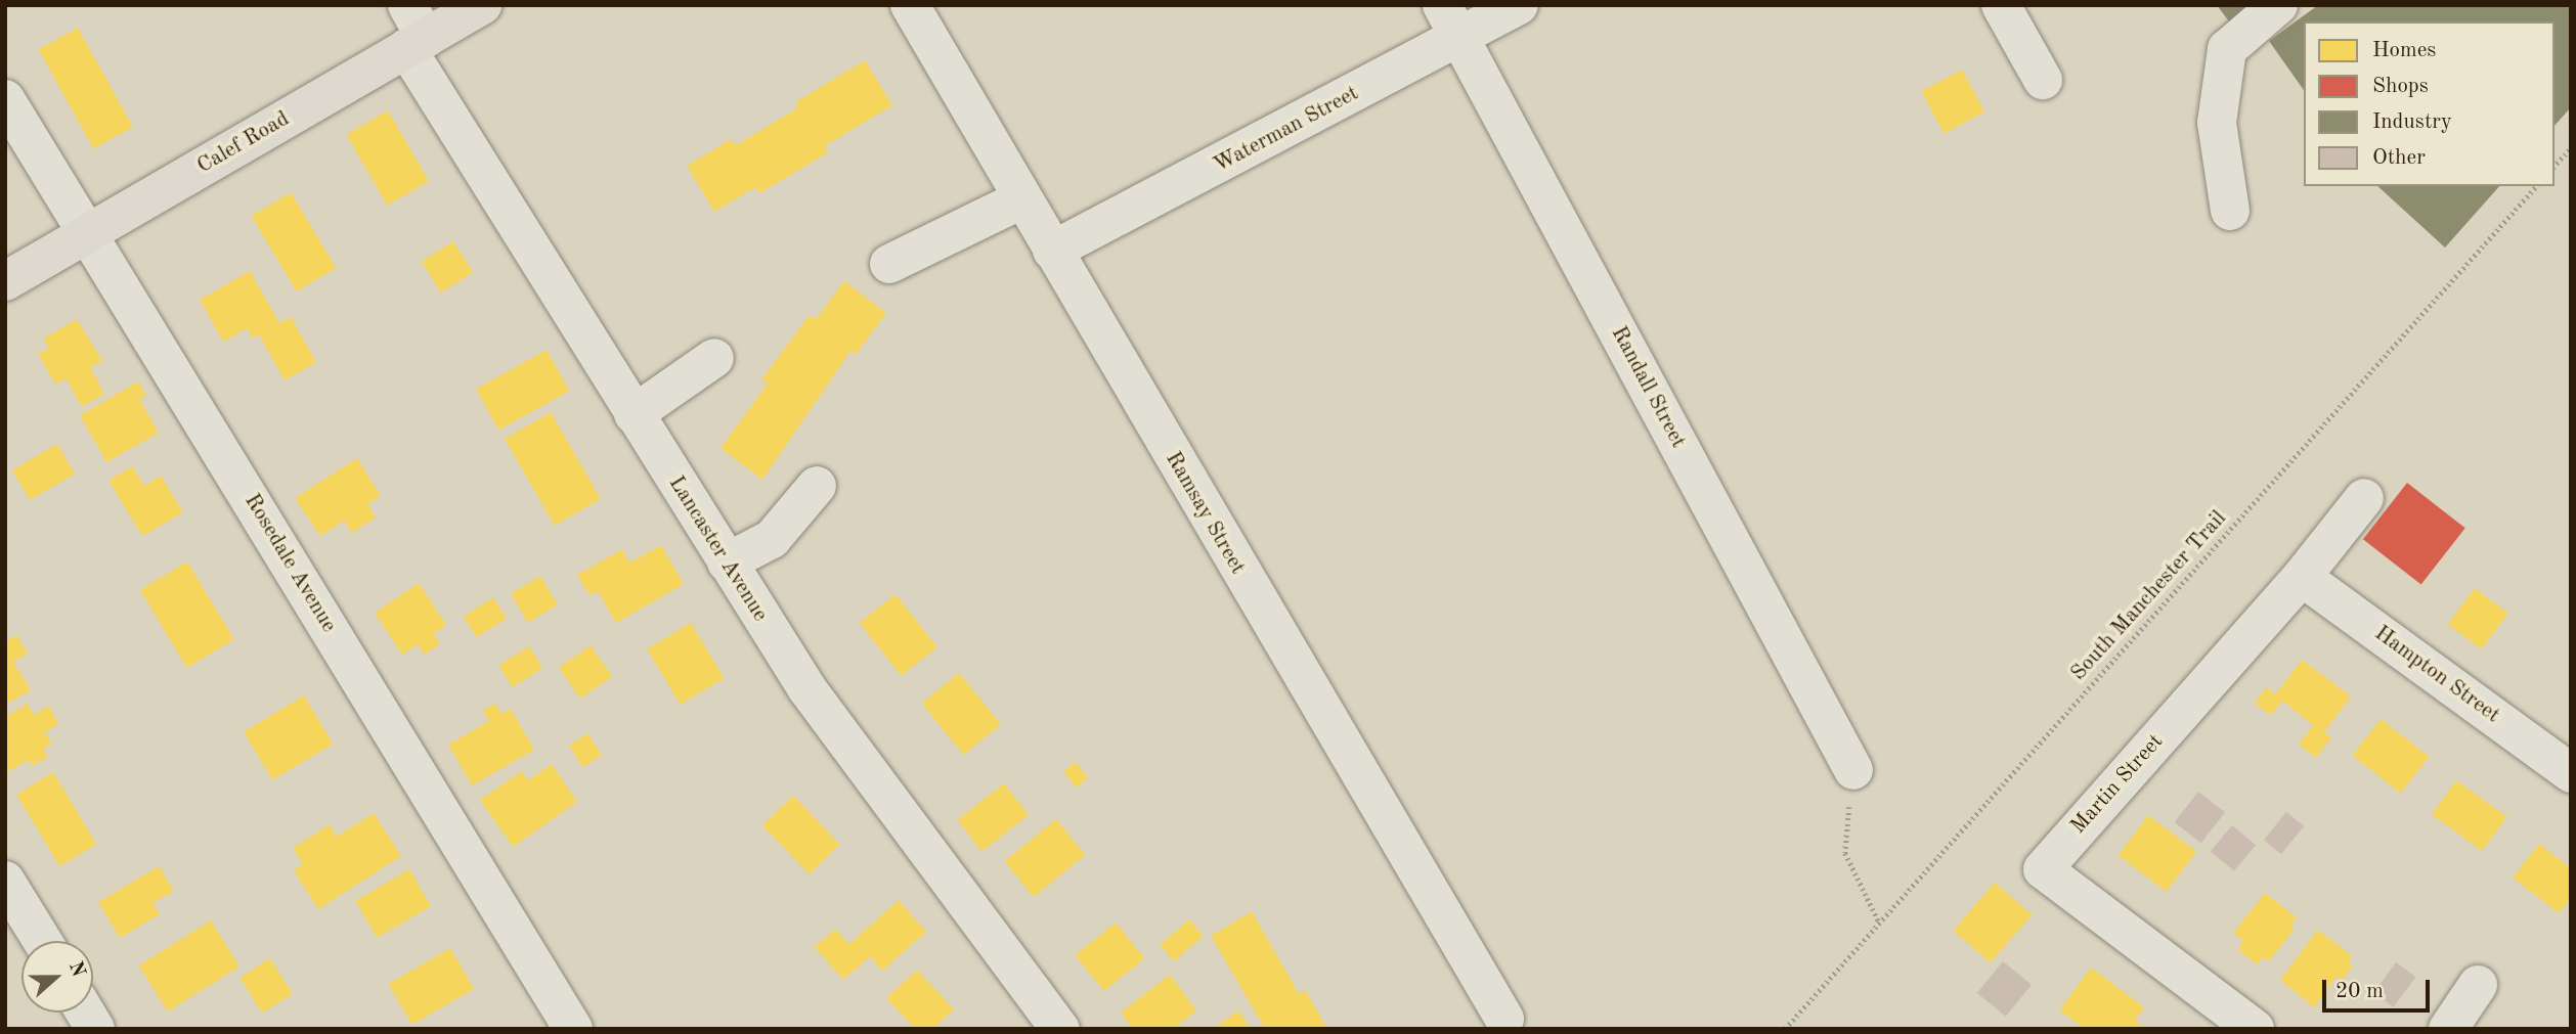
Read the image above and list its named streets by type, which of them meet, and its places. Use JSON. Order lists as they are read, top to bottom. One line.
{"streets":{"main road":["Calef Road"],"street":["Waterman Street","Randall Street","Ramsay Street","Lancaster Avenue","Rosedale Avenue","Hampton Street","Martin Street"],"path":["South Manchester Trail"]},"crossings":[["Waterman Street","Randall Street"],["Waterman Street","Ramsay Street"],["Calef Road","Lancaster Avenue"],["Calef Road","Rosedale Avenue"],["Hampton Street","Martin Street"]],"legend":["Homes","Shops","Industry","Other"],"scale_bar":"20 m","north":"right"}
